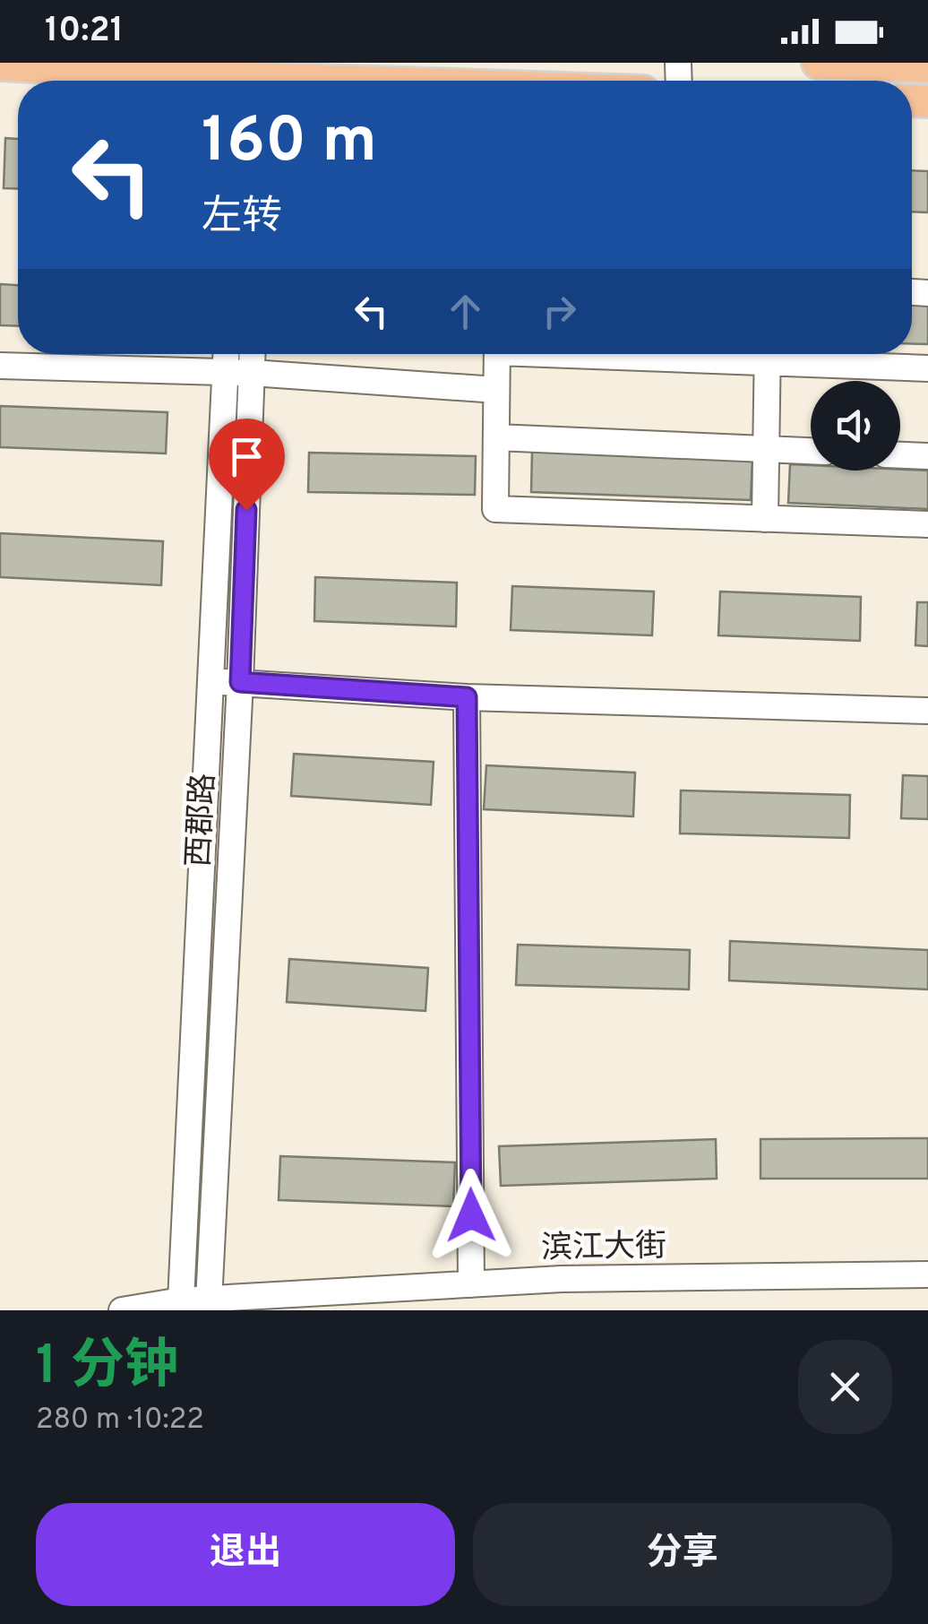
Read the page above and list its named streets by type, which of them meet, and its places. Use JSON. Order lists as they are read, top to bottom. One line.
{"streets":{"street":["西郡路","滨江大街"]},"crossings":[["西郡路","滨江大街"]],"page":{"status":"10:21","turn":["160 m","左转"],"heading":["1 分钟","280 m · 10:22"],"buttons":["退出","分享"]}}
